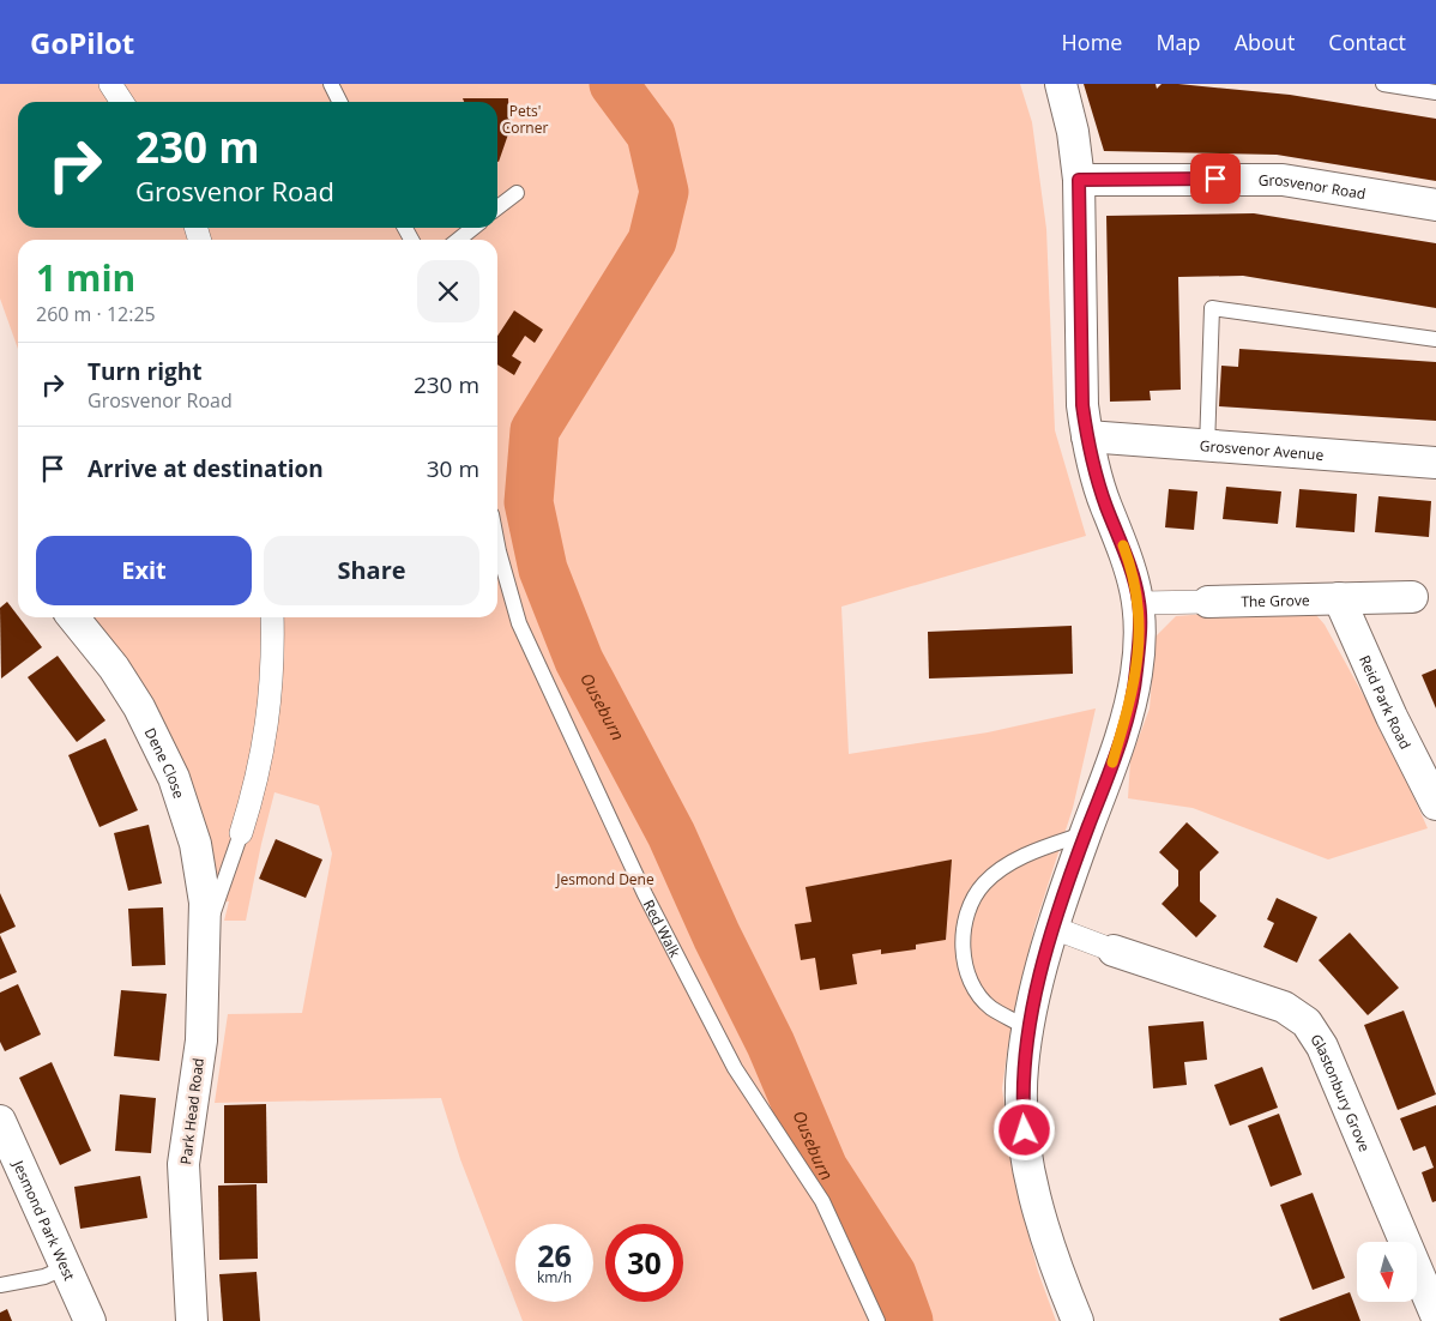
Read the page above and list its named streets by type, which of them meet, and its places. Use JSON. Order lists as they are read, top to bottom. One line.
{"streets":{"street":["Grosvenor Road","Grosvenor Avenue","The Grove","Reid Park Road","Dene Close","Glastonbury Grove","Park Head Road","Jesmond Park West"],"lane":["Red Walk"]},"crossings":[["The Grove","Reid Park Road"],["Dene Close","Park Head Road"]],"water":["Ouseburn"],"parks":["Pets' Corner","Jesmond Dene"],"north":"bottom","page":{"header":"GoPilot","nav":["Home","Map","About","Contact"],"turn":["230 m","Grosvenor Road"],"heading":["1 min","260 m · 12:25"],"list":[{"name":"Turn right","note":"Grosvenor Road","value":"230 m"},{"name":"Arrive at destination","value":"30 m"}],"buttons":["Exit","Share"],"speed":"26 km/h","limit":"30"}}
